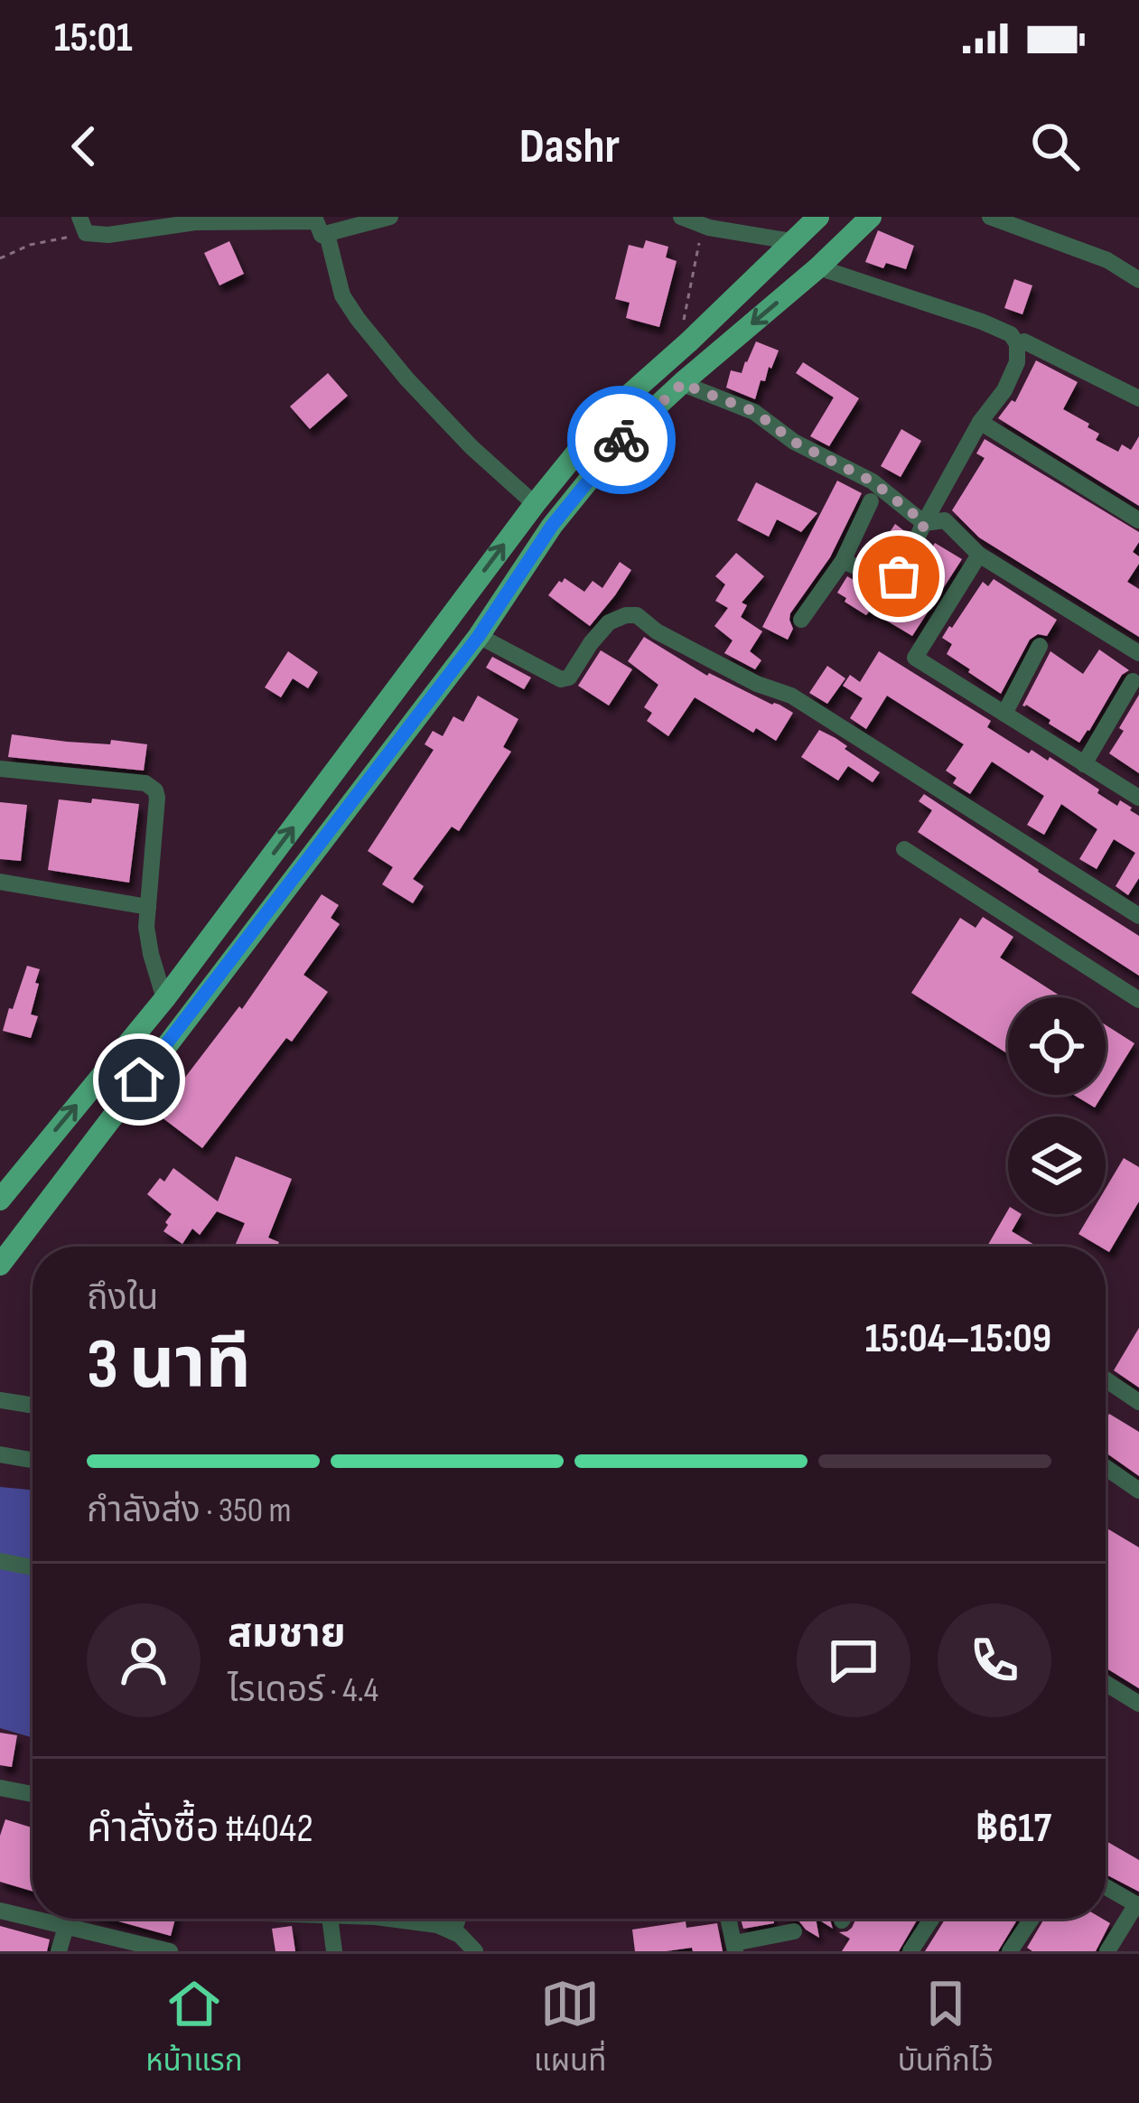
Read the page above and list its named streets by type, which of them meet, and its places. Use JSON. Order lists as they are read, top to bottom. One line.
{"page":{"status":"15:01","header":"Dashr","heading":["3 นาที","ถึงใน","15:04–15:09"],"panel":["สมชาย","ไรเดอร์ · 4.4","คำสั่งซื้อ #4042","฿617"],"bar":"กำลังส่ง · 350 m","tabs":["หน้าแรก","แผนที่","บันทึกไว้"]}}
